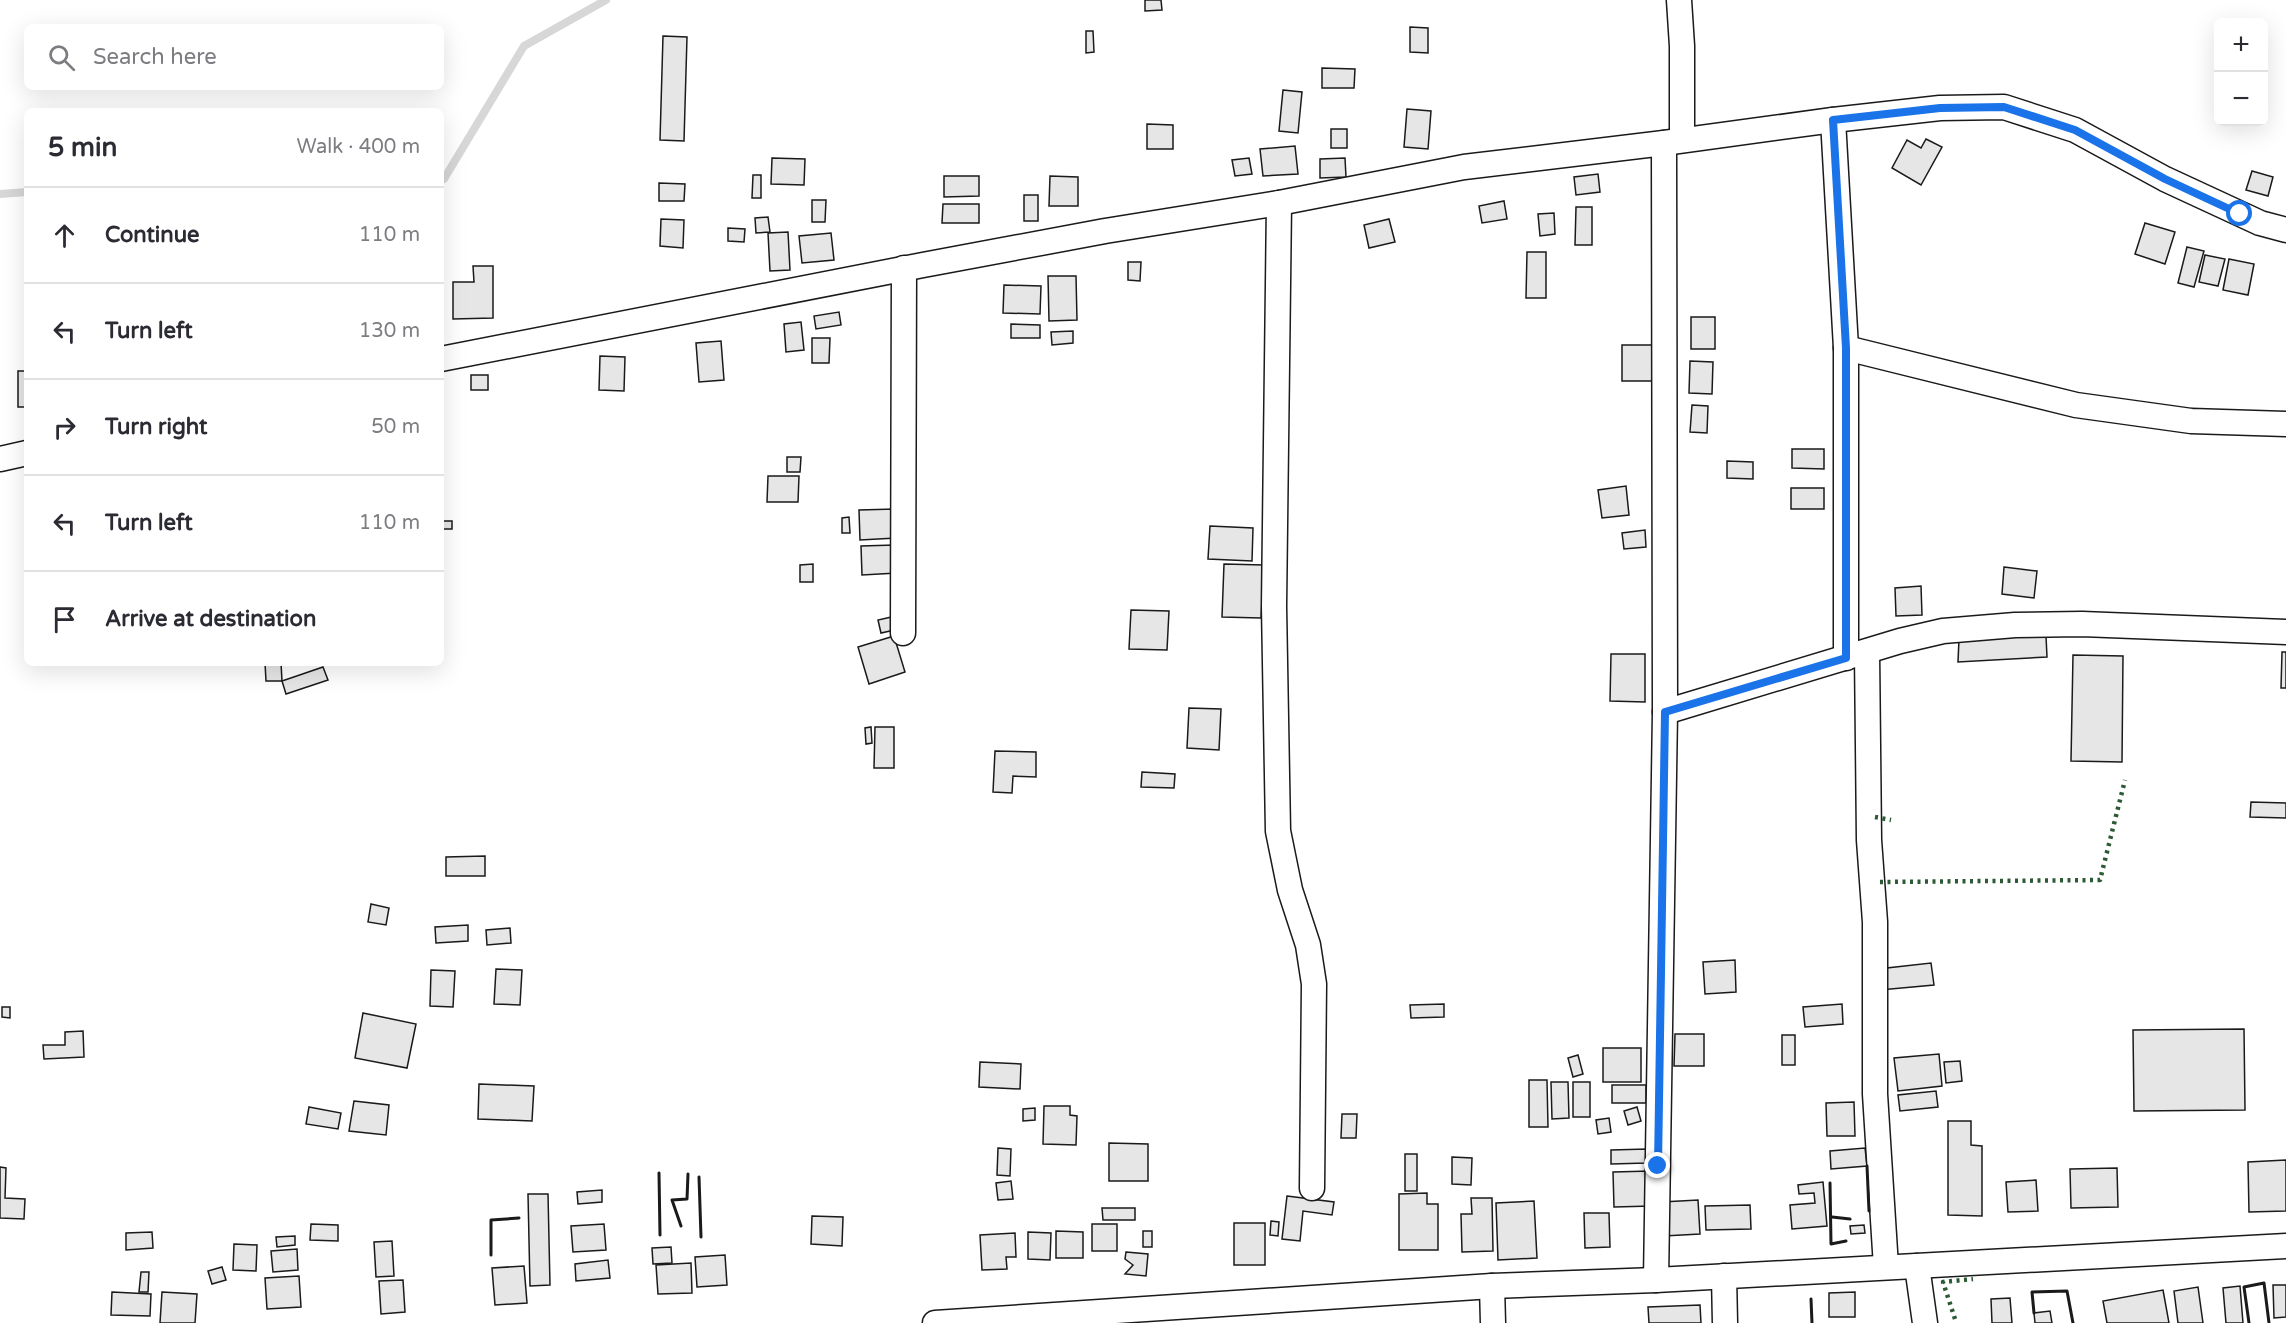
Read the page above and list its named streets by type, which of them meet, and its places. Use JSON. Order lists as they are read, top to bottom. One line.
{"page":{"map_buttons":["+","−"],"search":"Search here","heading":["5 min","Walk · 400 m"],"list":[["Continue","110 m"],["Turn left","130 m"],["Turn right","50 m"],["Turn left","110 m"],"Arrive at destination"]}}
